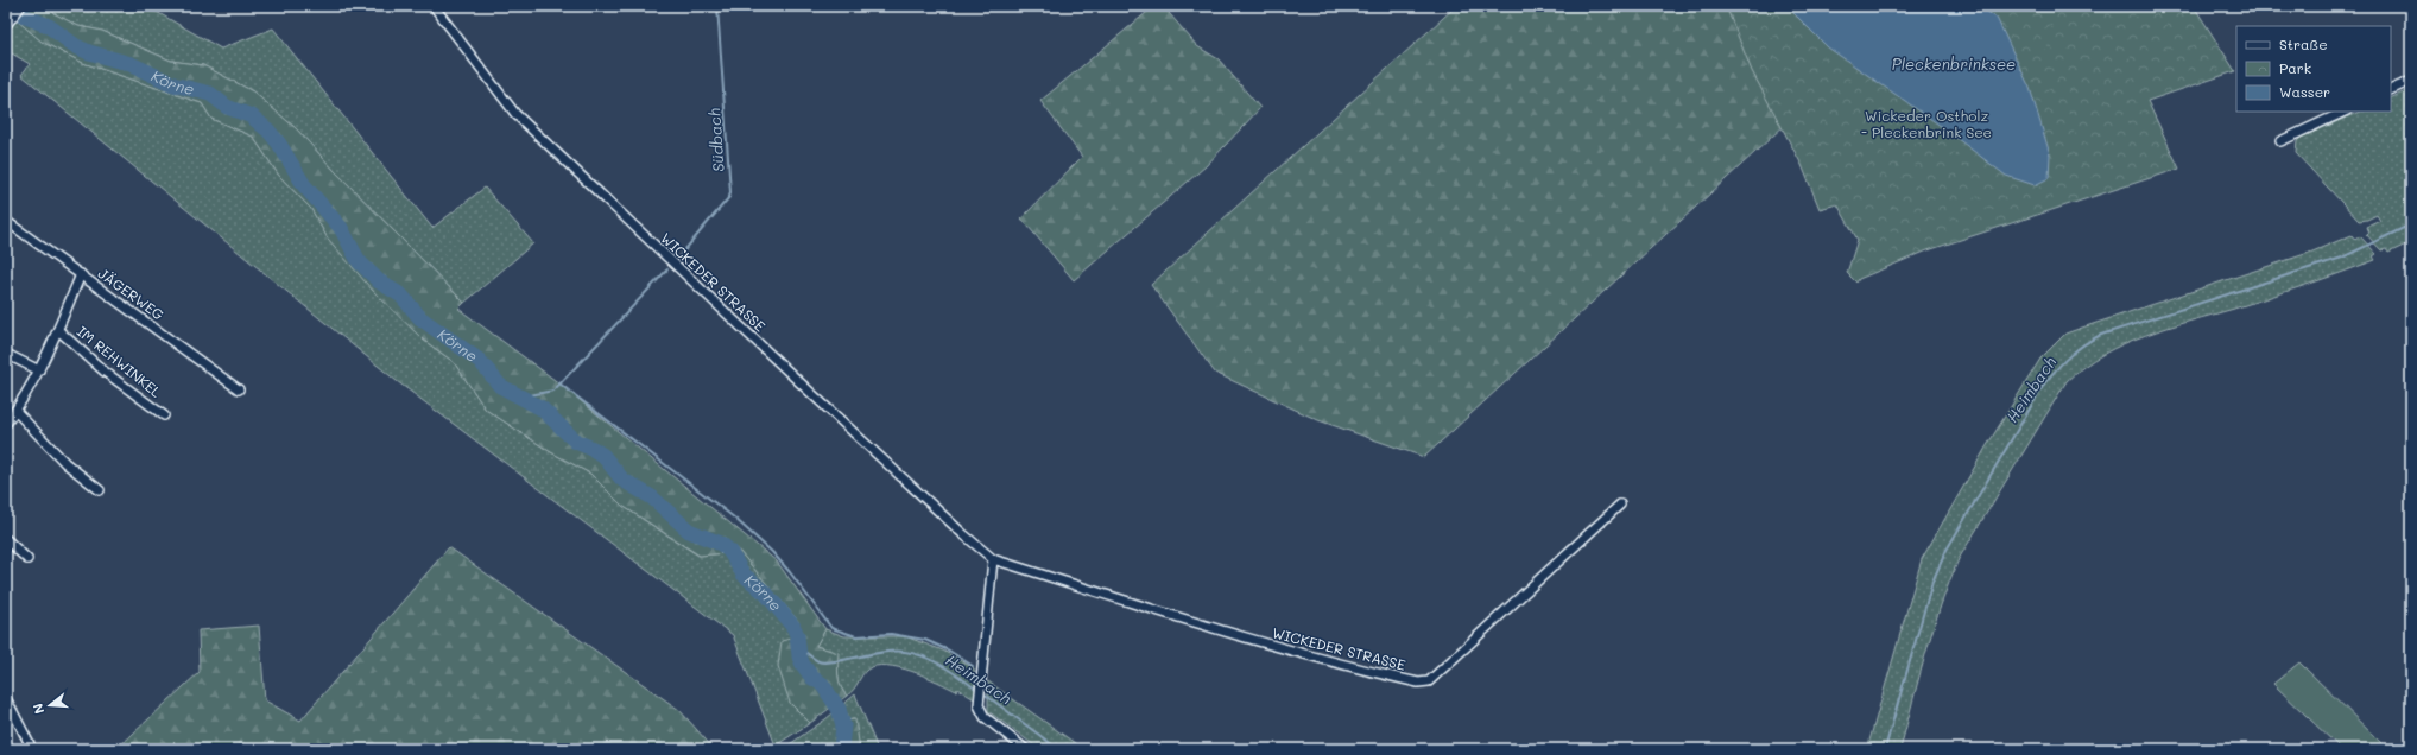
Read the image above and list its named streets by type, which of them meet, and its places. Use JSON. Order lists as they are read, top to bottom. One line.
{"streets":{"street":["WICKEDER STRASSE","JÄGERWEG","IM REHWINKEL"]},"water":["Pleckenbrinksee","Körne","Südbach","Heimbach"],"parks":["Wickeder Ostholz - Pleckenbrink See"],"legend":["Straße","Park","Wasser"],"north":"left"}
